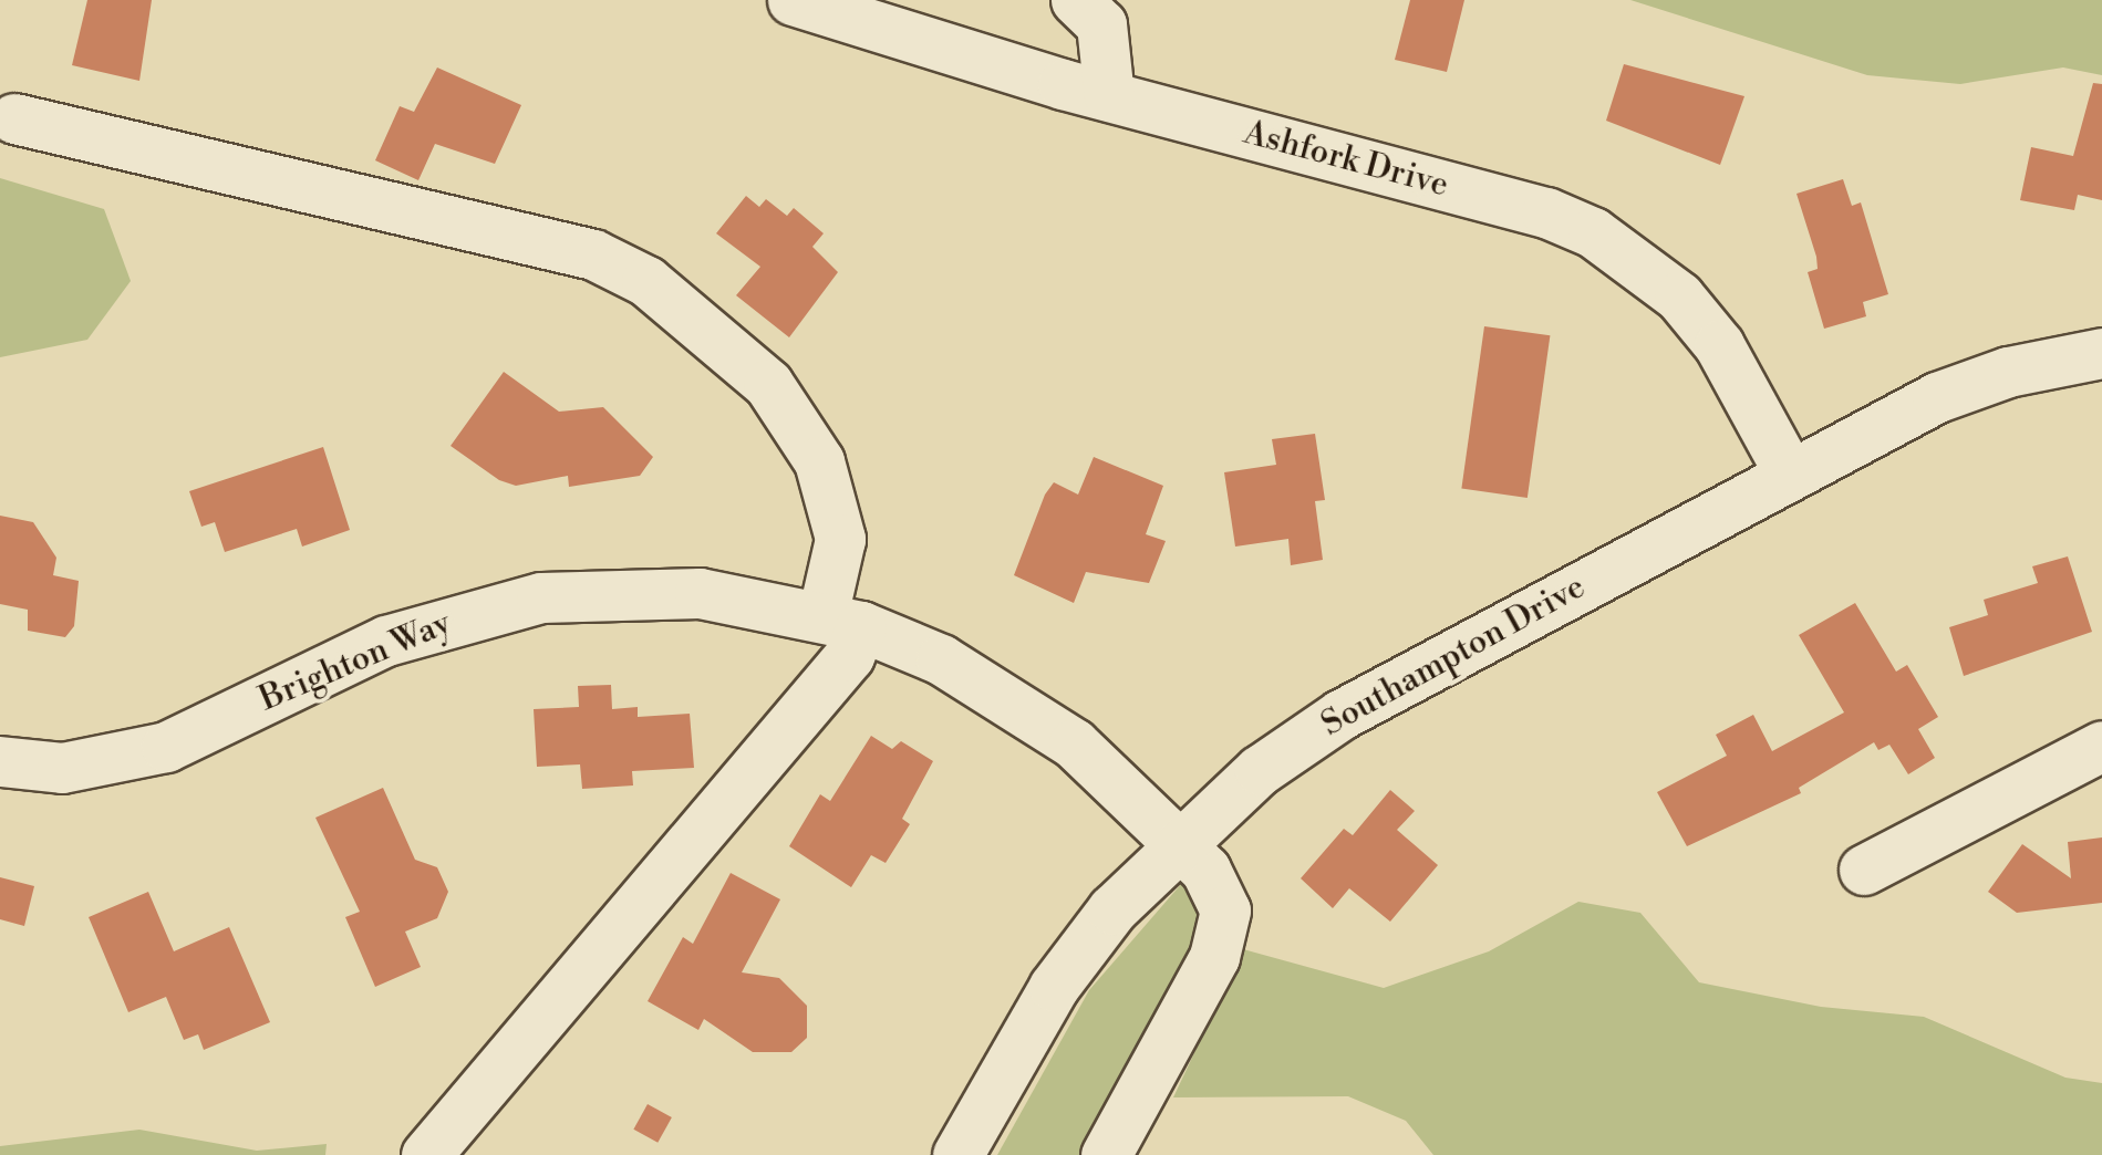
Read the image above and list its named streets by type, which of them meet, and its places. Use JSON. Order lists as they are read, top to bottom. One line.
{"streets":{"street":["Ashfork Drive","Southampton Drive","Brighton Way"]},"crossings":[["Ashfork Drive","Southampton Drive"],["Southampton Drive","Brighton Way"]]}
